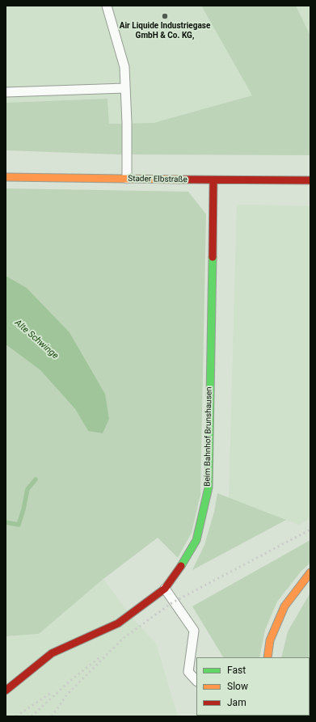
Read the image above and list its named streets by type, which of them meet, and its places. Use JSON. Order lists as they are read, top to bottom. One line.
{"streets":{"street":["Stader Elbstraße","Beim Bahnhof Brunshausen"]},"crossings":[["Stader Elbstraße","Beim Bahnhof Brunshausen"]],"water":["Alte Schwinge"],"places":["Air Liquide Industriegase GmbH & Co. KG,"],"legend":["Fast","Slow","Jam"]}
